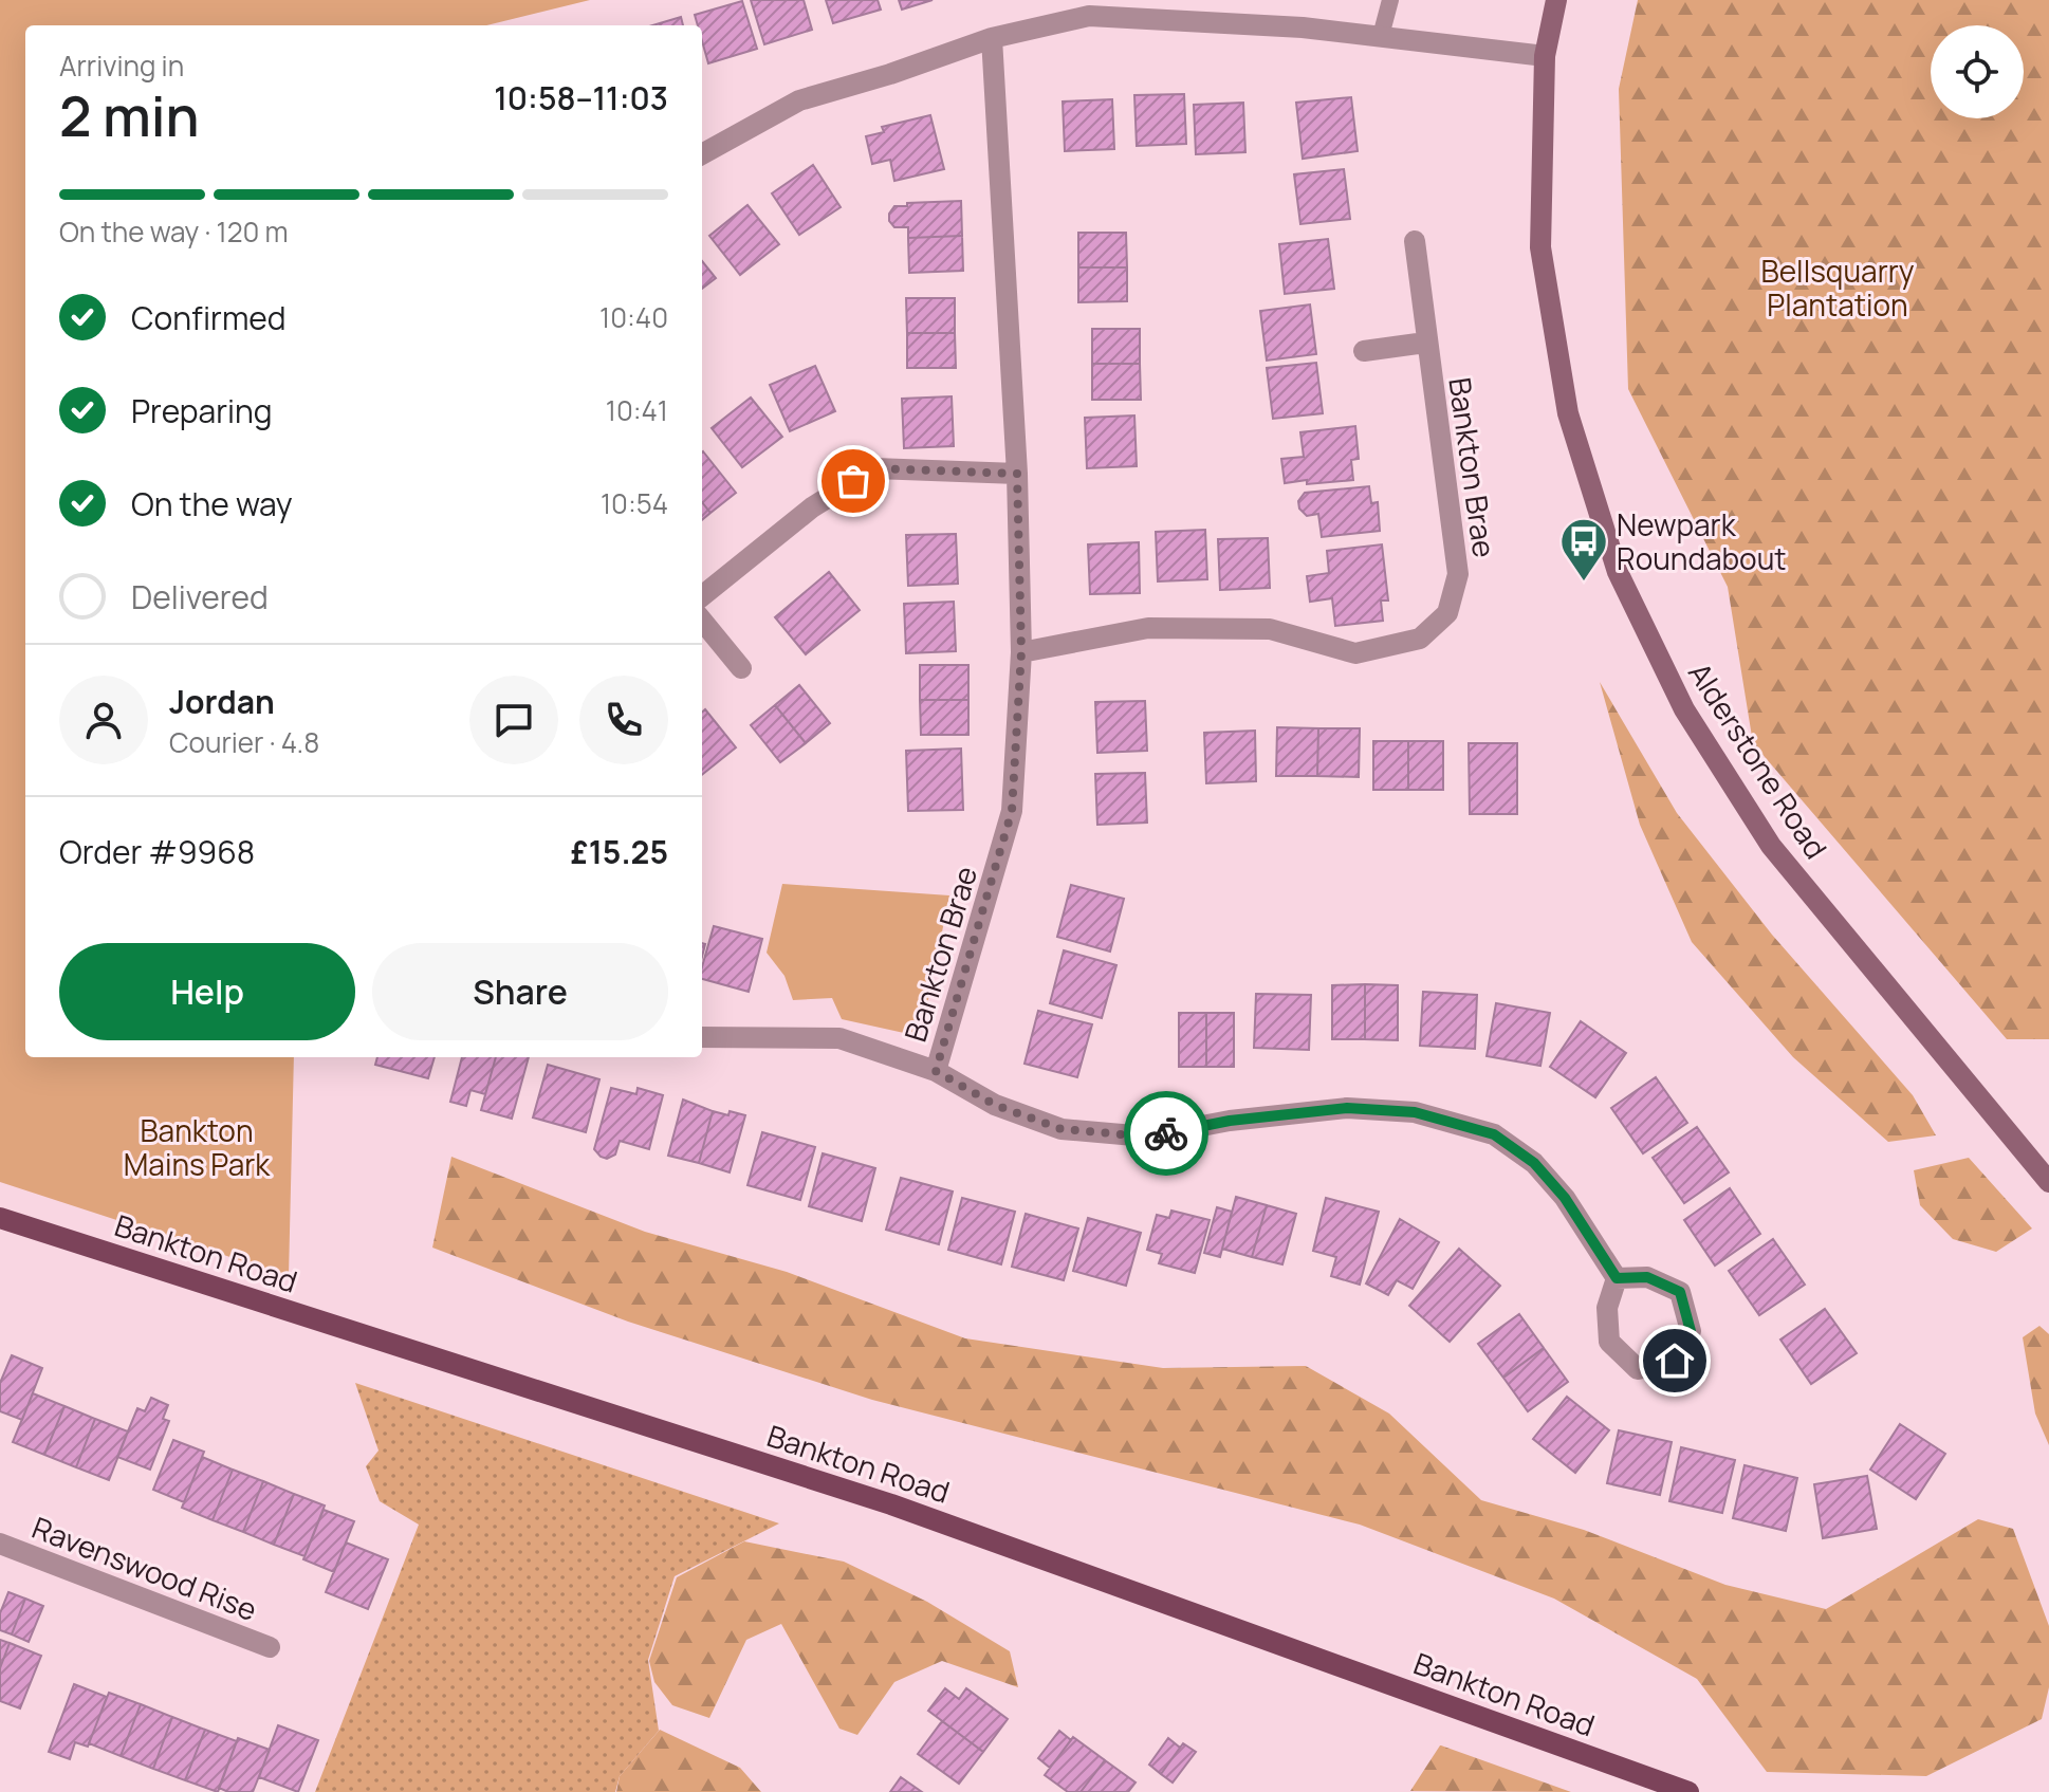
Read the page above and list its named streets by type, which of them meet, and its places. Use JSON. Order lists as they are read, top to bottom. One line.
{"streets":{"main road":["Bankton Road"],"street":["Bankton Brae","Alderstone Road","Ravenswood Rise"]},"parks":["Bellsquarry Plantation","Bankton Mains Park"],"places":{"bus stop":["Newpark Roundabout"]},"page":{"heading":["2 min","Arriving in","10:58–11:03"],"panel":["Jordan","Courier · 4.8","Order #9968","£15.25"],"bar":"On the way · 120 m","list":[["Confirmed","10:40"],["Preparing","10:41"],["On the way","10:54"],"Delivered"],"buttons":["Help","Share"]}}
